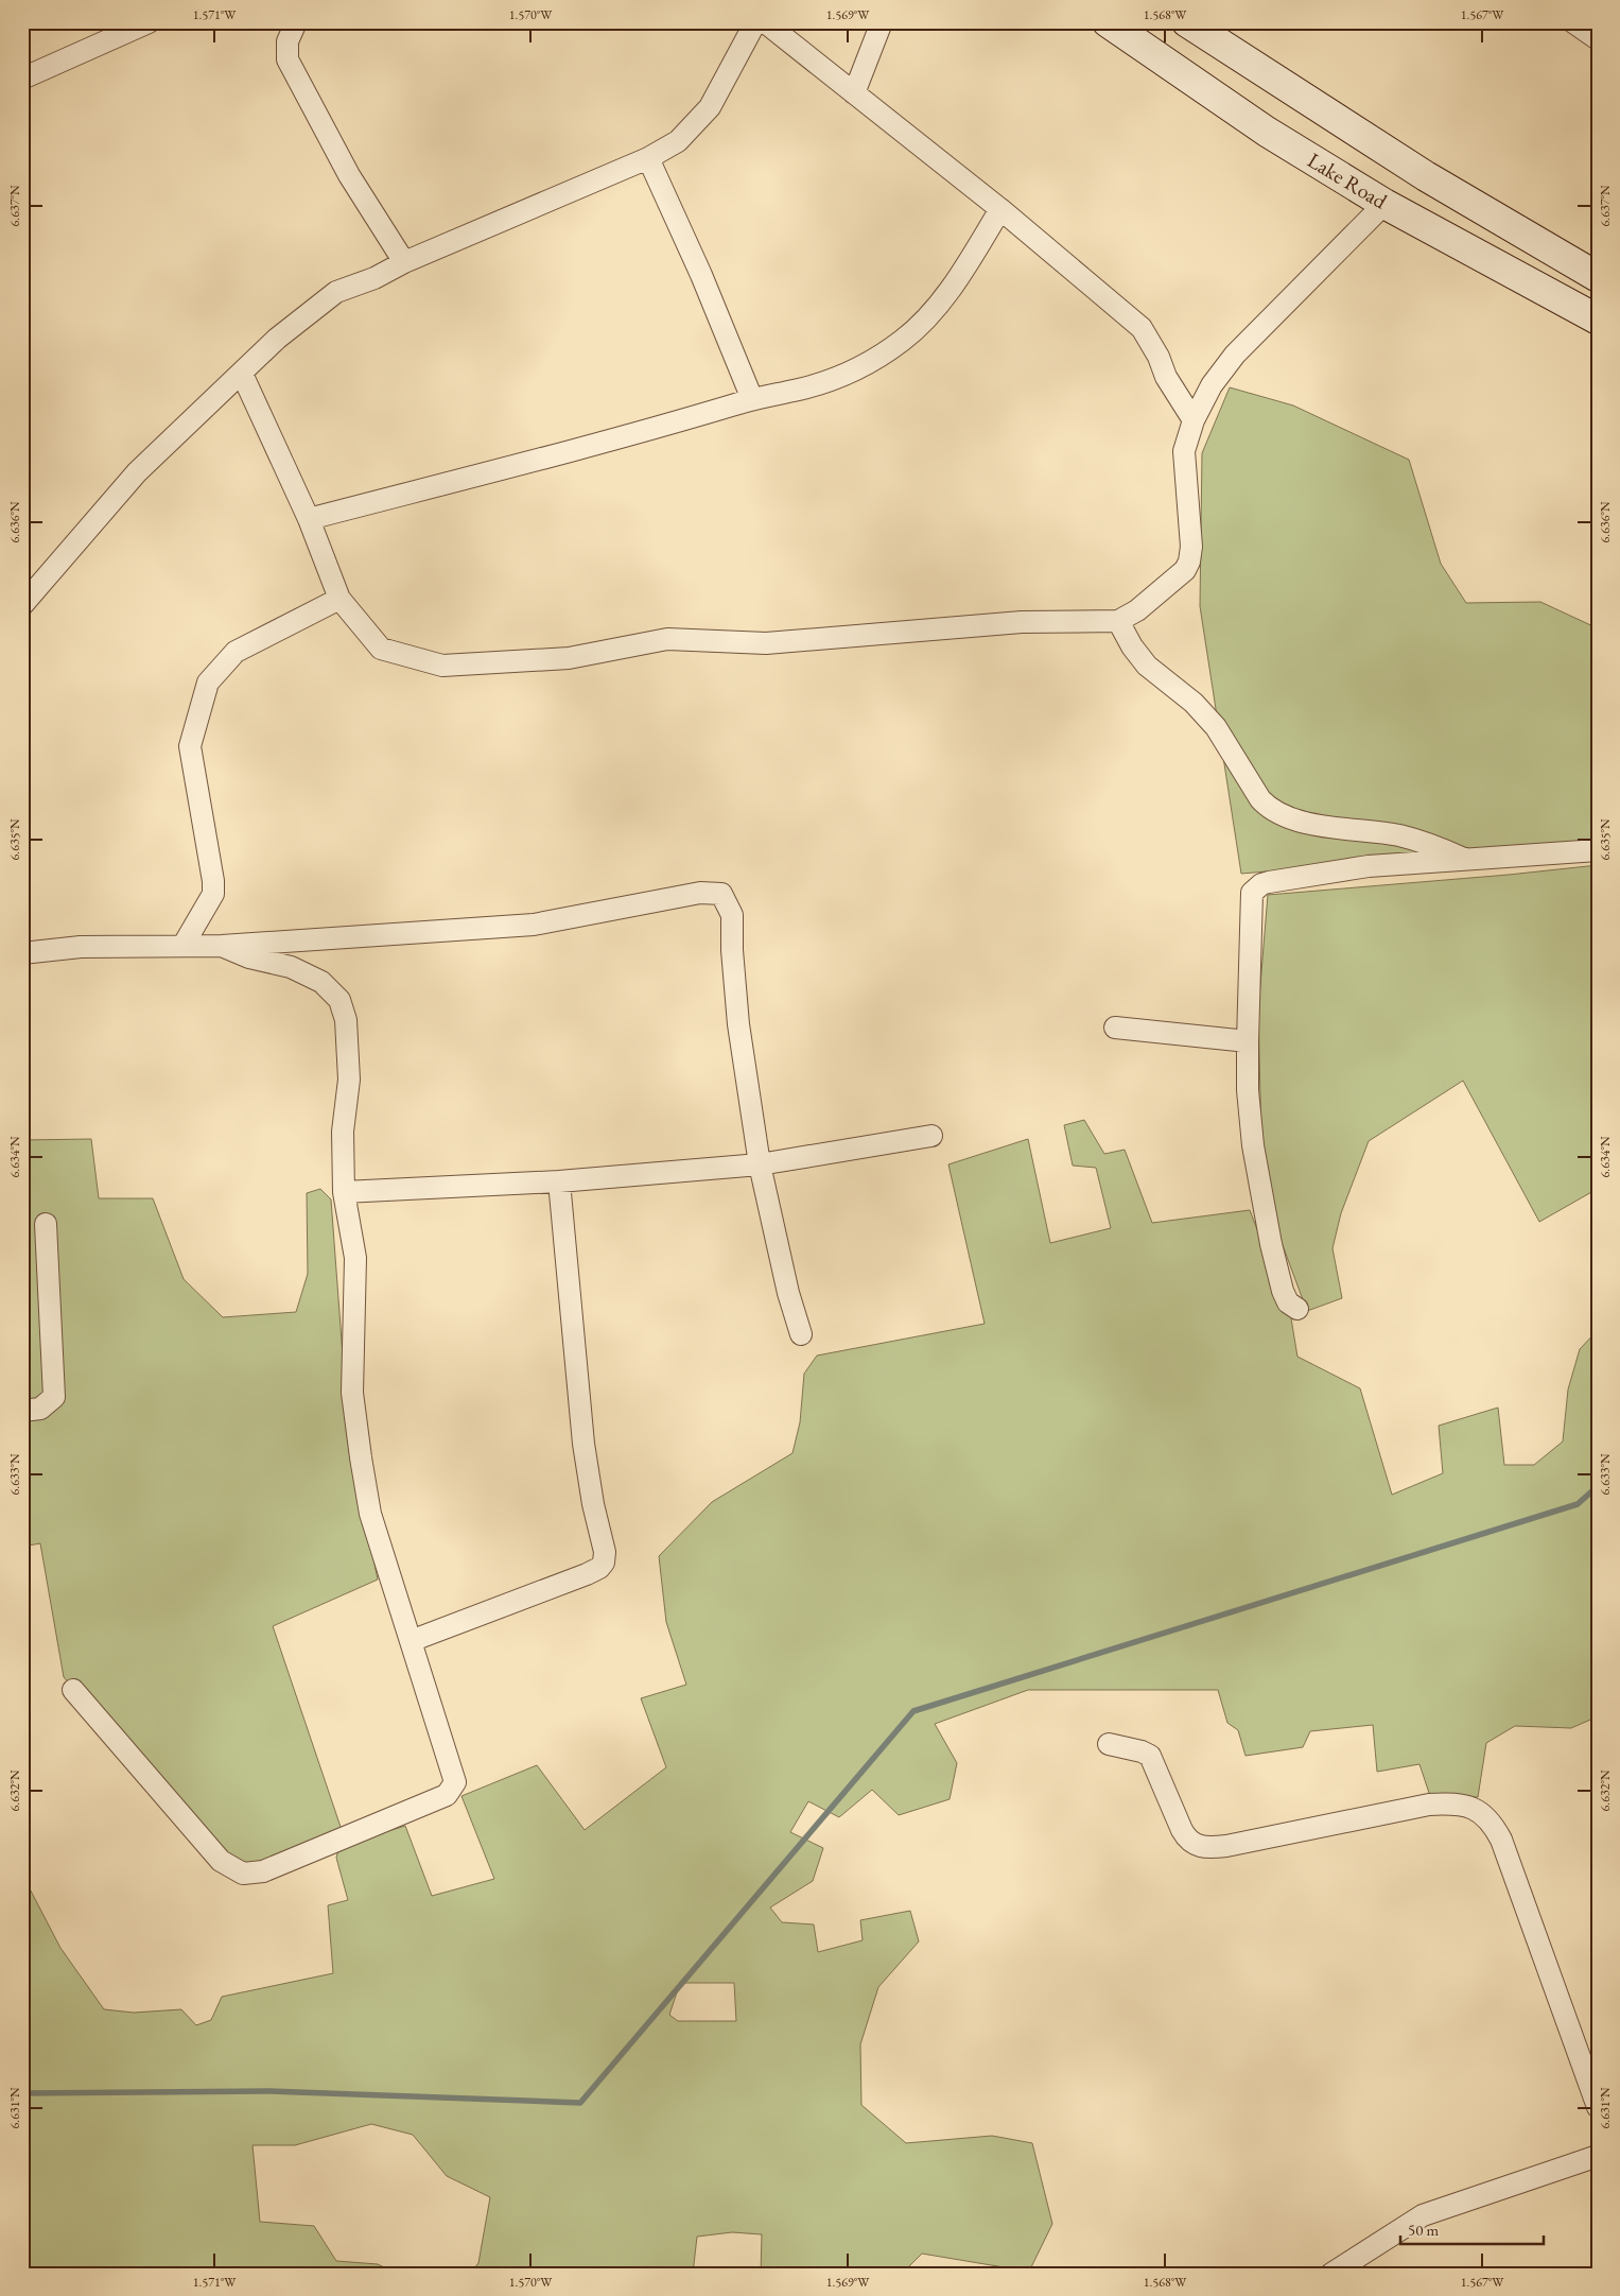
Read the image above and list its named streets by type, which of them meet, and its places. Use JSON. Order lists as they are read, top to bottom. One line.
{"streets":{"main road":["Lake Road"]},"scale_bar":"50 m","coordinates":["1.571°W","1.570°W","1.569°W","1.568°W","1.567°W","6.637°N","6.636°N","6.635°N","6.634°N","6.633°N","6.632°N","6.631°N"]}
